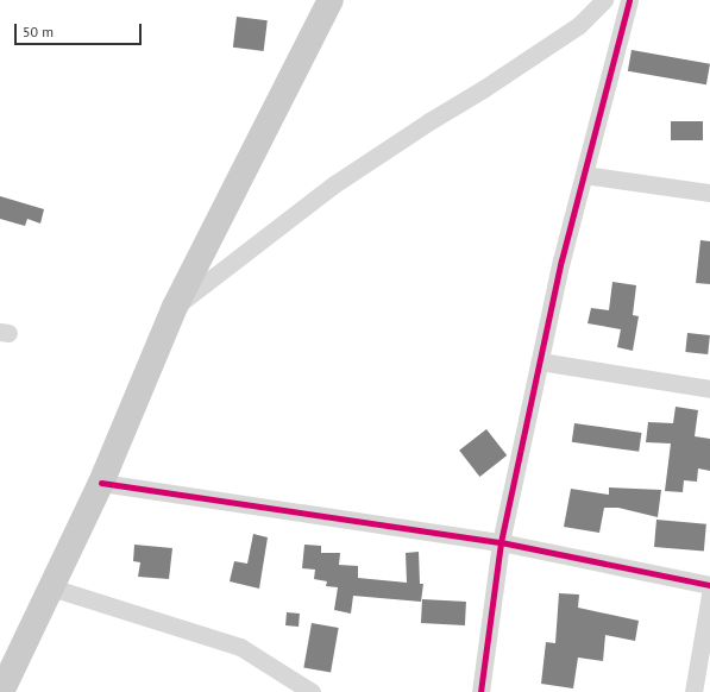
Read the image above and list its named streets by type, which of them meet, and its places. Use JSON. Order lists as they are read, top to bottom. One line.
{"scale_bar":"50 m"}
